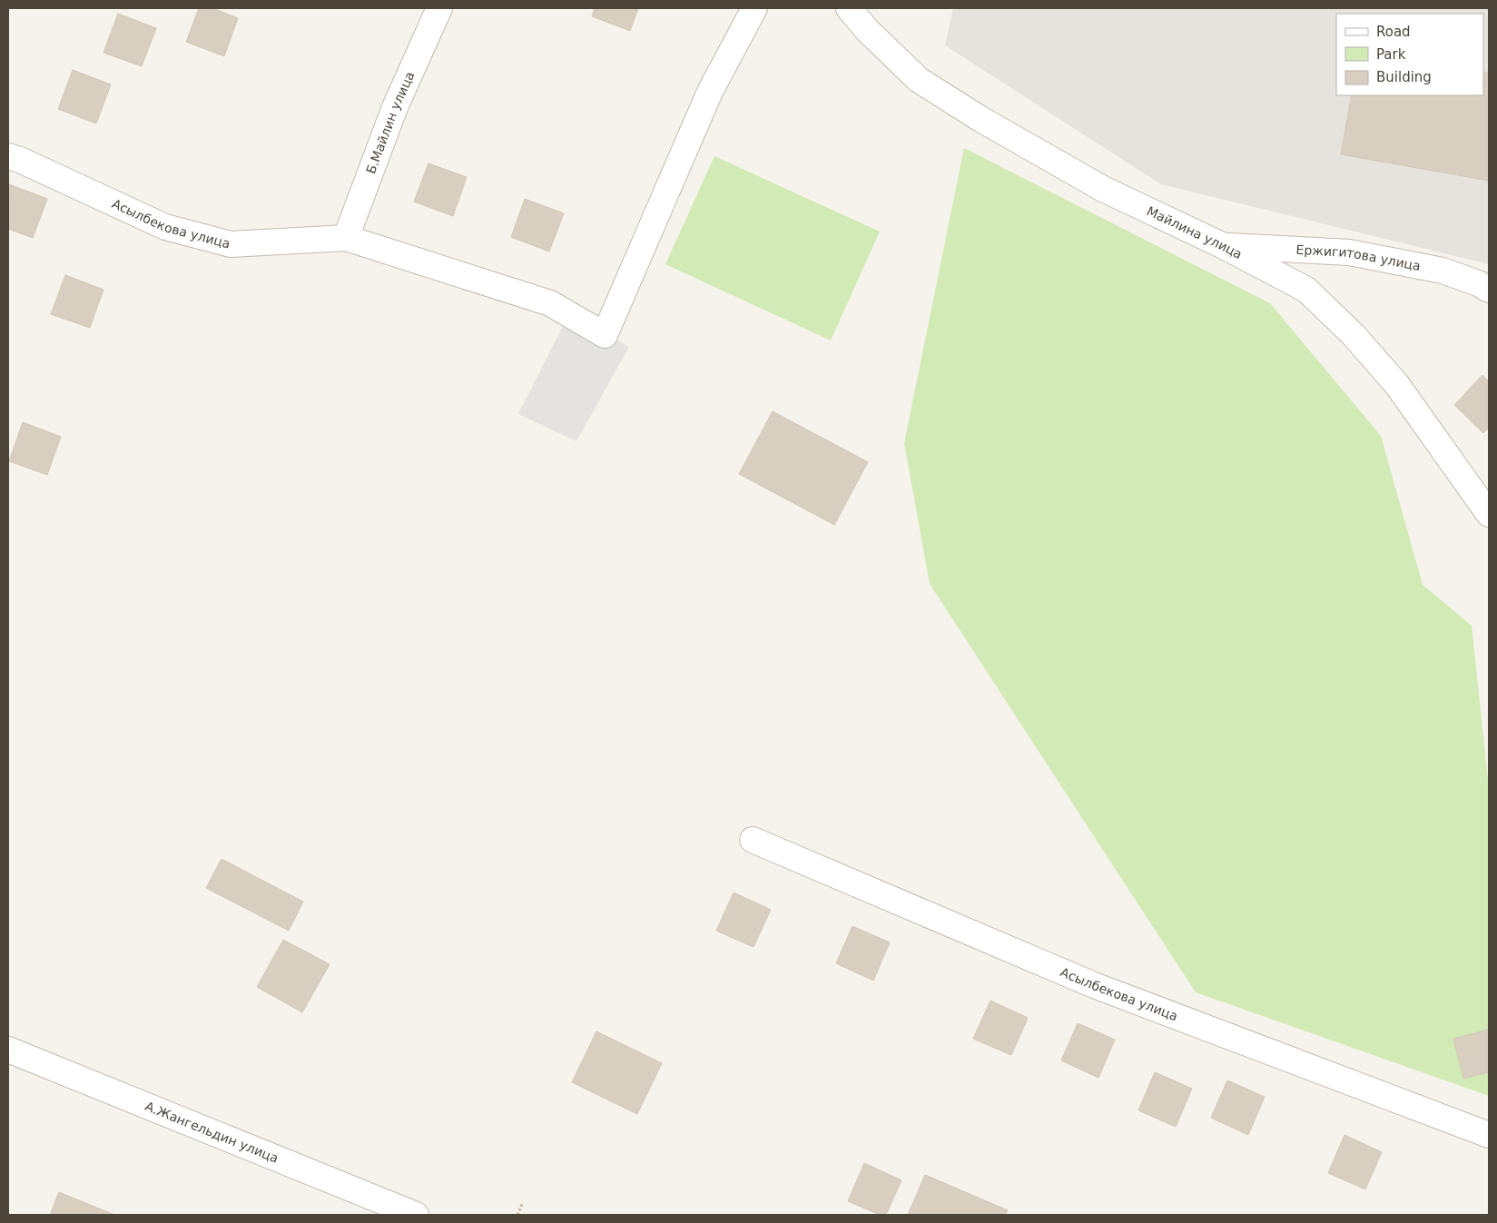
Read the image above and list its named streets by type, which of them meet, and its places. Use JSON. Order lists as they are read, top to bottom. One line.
{"streets":{"street":["Б.Майлин улица","Асылбекова улица","Майлина улица","Ержигитова улица","А.Жангельдин улица"]},"crossings":[["Б.Майлин улица","Асылбекова улица"],["Майлина улица","Ержигитова улица"]],"legend":["Road","Park","Building"]}
